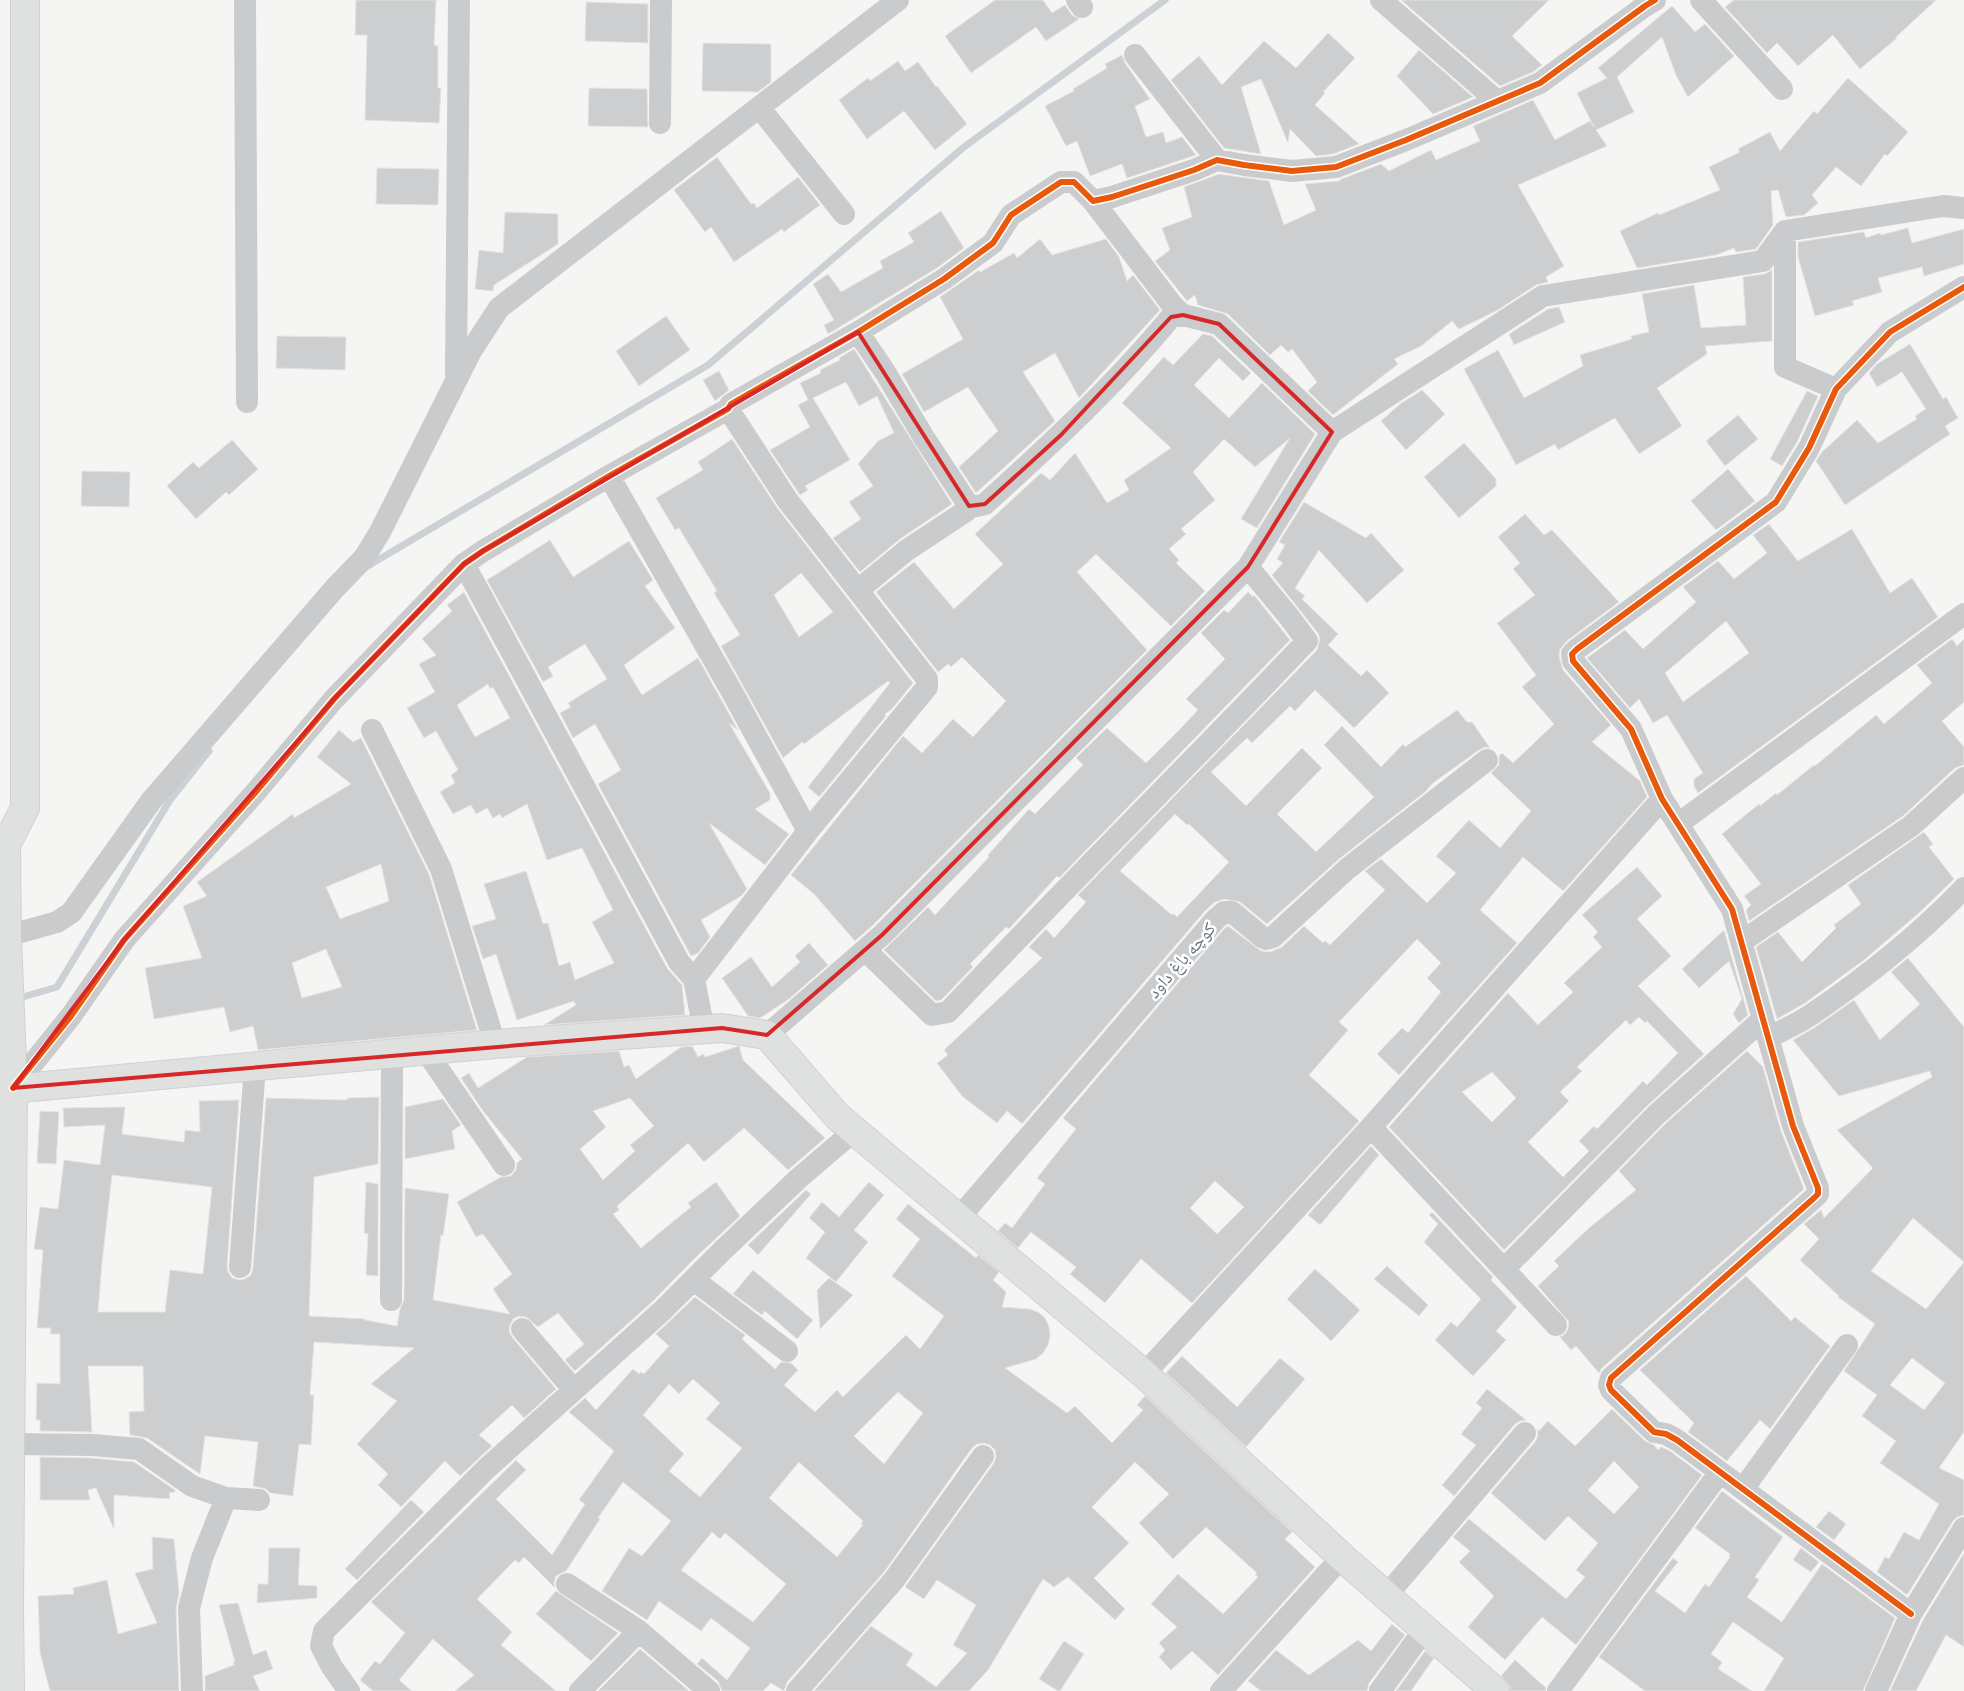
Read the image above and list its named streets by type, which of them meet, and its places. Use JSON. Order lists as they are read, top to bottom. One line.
{"streets":{"street":["کوچه باغ داود"]}}
